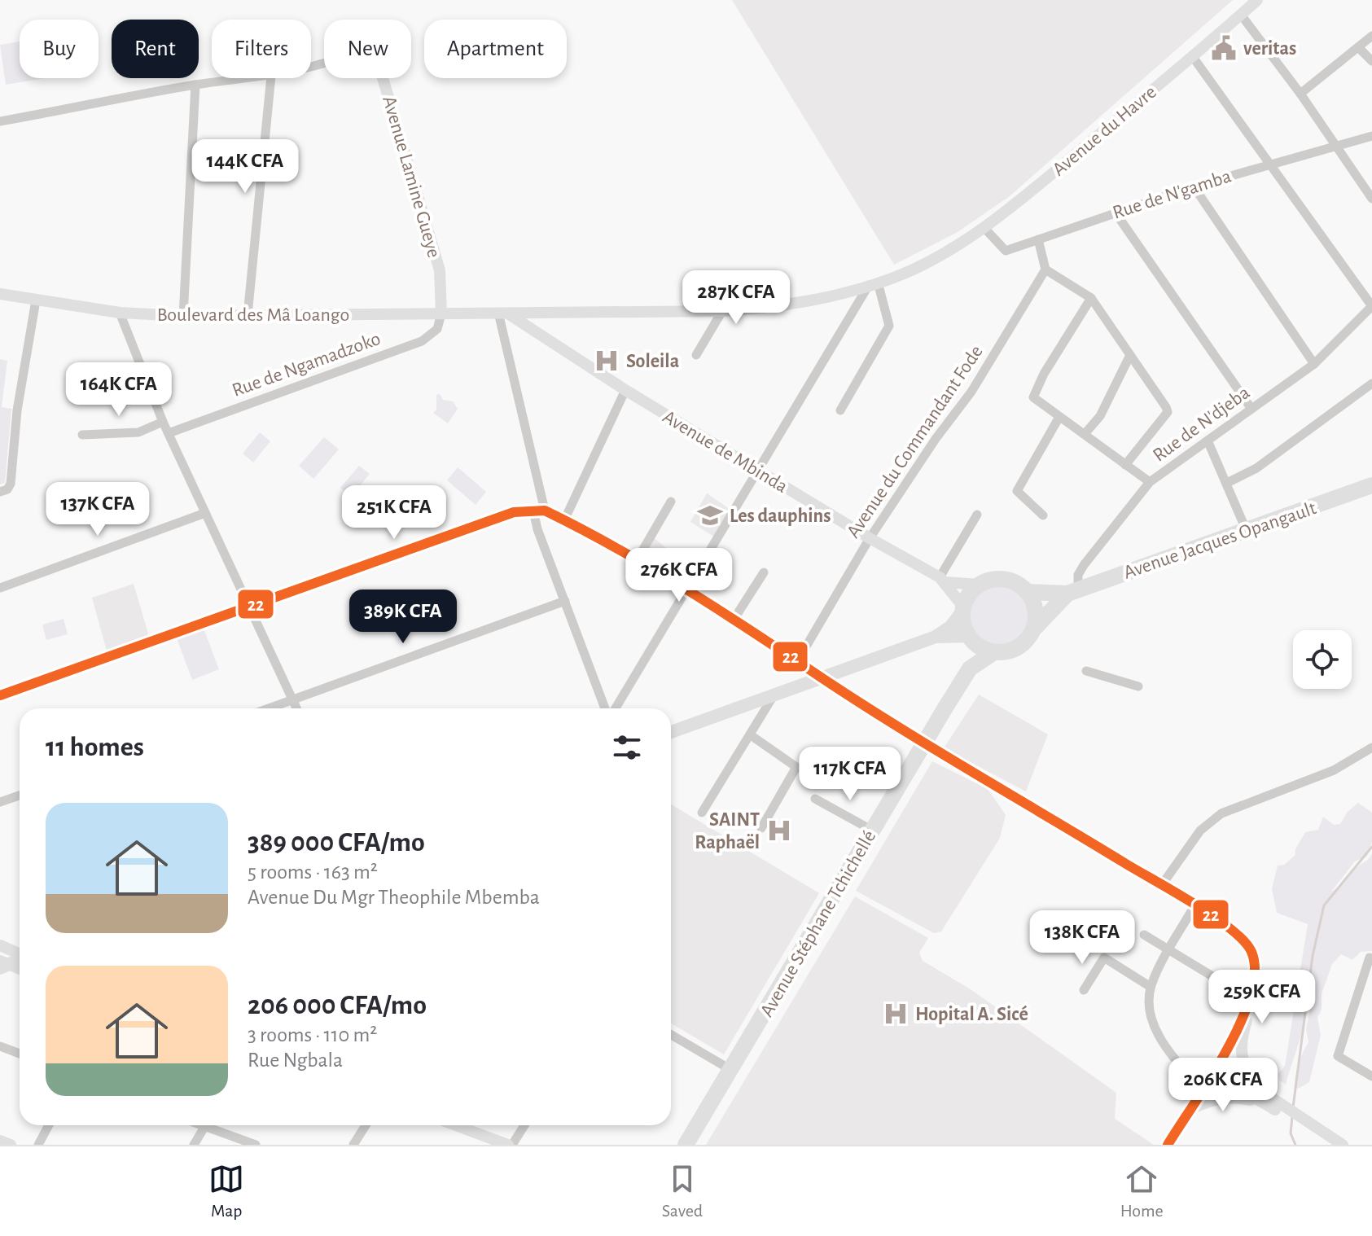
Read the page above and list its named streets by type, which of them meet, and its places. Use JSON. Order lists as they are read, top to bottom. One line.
{"streets":{"highway":["Avenue Jacques Opangault","Avenue Stéphane Tchichellé"],"street":["Avenue du Havre","Avenue Lamine Gueye","Rue de N'gamba","Boulevard des Mâ Loango","Rue de Ngamadzoko","Rue de N'djeba","Avenue du Commandant Fode","Avenue de Mbinda"]},"crossings":[["Avenue du Havre","Rue de N'gamba"],["Avenue Lamine Gueye","Boulevard des Mâ Loango"],["Avenue Lamine Gueye","Rue de Ngamadzoko"],["Boulevard des Mâ Loango","Rue de Ngamadzoko"],["Boulevard des Mâ Loango","Avenue de Mbinda"],["Rue de N'djeba","Avenue Jacques Opangault"],["Avenue du Commandant Fode","Avenue de Mbinda"],["Avenue de Mbinda","Avenue Stéphane Tchichellé"]],"places":{"public building":["veritas"],"hospital":["Soleila","SAINT Raphaël","Hopital A. Sicé"],"school or university":["Les dauphins"]},"lines":["transit line 22"],"page":{"chip":["Buy","Rent","Filters","New","Apartment"],"price":["144K CFA","287K CFA","164K CFA","137K CFA","251K CFA","276K CFA","389K CFA","117K CFA","138K CFA","259K CFA","206K CFA"],"heading":"11 homes","list":[{"name":"389 000 CFA/mo","note":"5 rooms · 163 m² · Avenue Du Mgr Theophile Mbemba"},{"name":"206 000 CFA/mo","note":"3 rooms · 110 m² · Rue Ngbala"}],"tabs":["Map","Saved","Home"]}}
